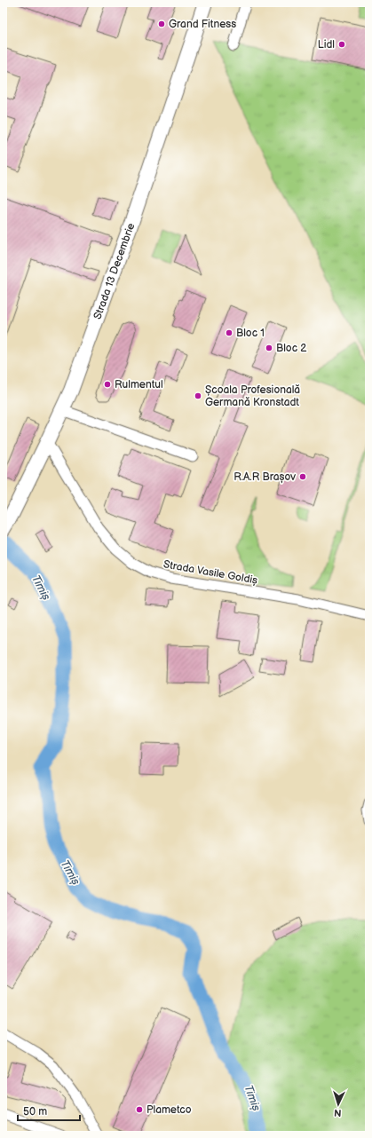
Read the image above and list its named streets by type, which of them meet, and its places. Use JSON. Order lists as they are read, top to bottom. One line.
{"streets":{"main road":["Strada 13 Decembrie"],"street":["Strada Vasile Goldiș"]},"crossings":[["Strada 13 Decembrie","Strada Vasile Goldiș"]],"water":["Timiș"],"places":["Grand Fitness","Lidl","Bloc 1","Bloc 2","Rulmentul","Școala Profesională Germană Kronstadt","R.A.R Brașov","Plametco"],"scale_bar":"50 m","north":"bottom"}
